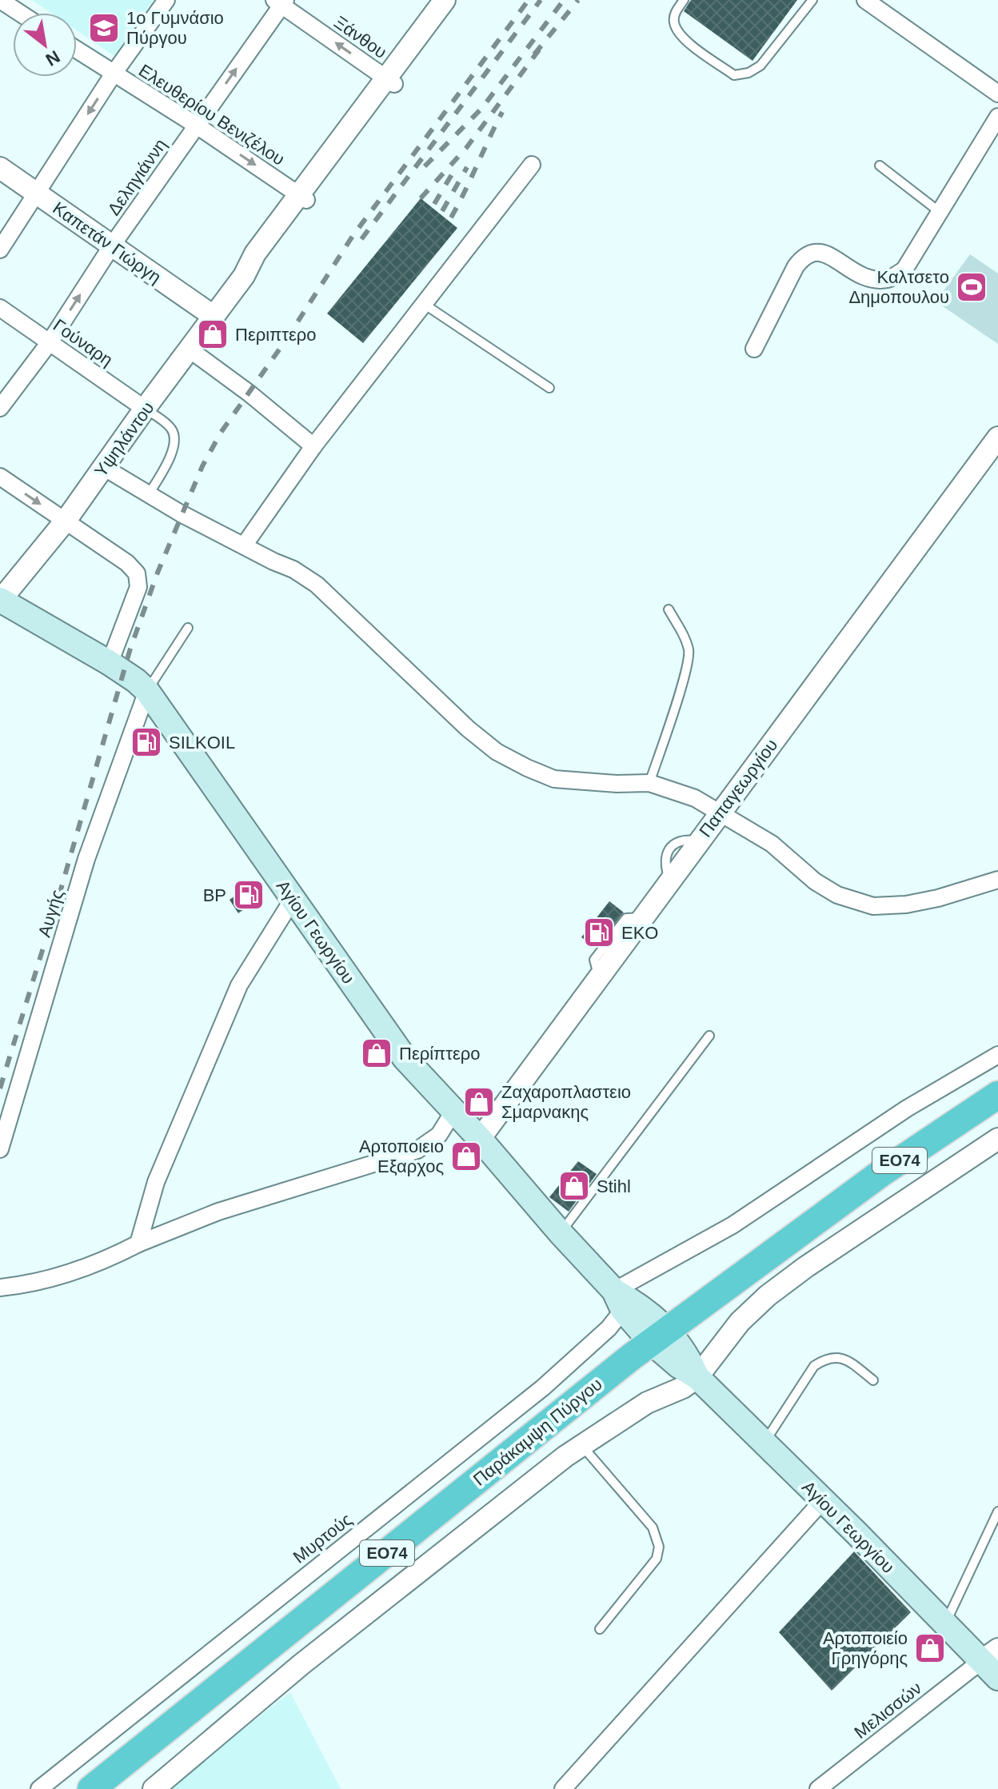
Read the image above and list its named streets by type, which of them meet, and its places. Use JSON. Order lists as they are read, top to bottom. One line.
{"streets":{"highway":["ΕΟ74","Παράκαμψη Πύργου"],"main road":["Αγίου Γεωργίου"],"street":["Ξάνθου","Ελευθερίου Βενιζέλου","Δεληγιάννη","Καπετάν Γιώργη","Γούναρη","Υψηλάντου","Παπαγεωργίου","Αυγής","Μυρτούς","Μελισσών"]},"crossings":[["Ξάνθου","Δεληγιάννη"],["Ξάνθου","Υψηλάντου"],["Ελευθερίου Βενιζέλου","Δεληγιάννη"],["Ελευθερίου Βενιζέλου","Υψηλάντου"],["Δεληγιάννη","Καπετάν Γιώργη"],["Δεληγιάννη","Γούναρη"],["Καπετάν Γιώργη","Υψηλάντου"],["Γούναρη","Υψηλάντου"],["Υψηλάντου","Αγίου Γεωργίου"],["Παπαγεωργίου","Αγίου Γεωργίου"],["Αυγής","Αγίου Γεωργίου"],["Αγίου Γεωργίου","Παράκαμψη Πύργου"],["Αγίου Γεωργίου","Μυρτούς"],["Αγίου Γεωργίου","Μελισσών"]],"one_way":["Ξάνθου","Ελευθερίου Βενιζέλου"],"places":{"school or university":["1ο Γυμνάσιο Πύργου"],"sports":["Καλτσετο Δημοπουλου"],"shop":["Περιπτερο","Περίπτερο","Ζαχαροπλαστειο Σμαρνακης","Αρτοποιειο Εξαρχος","Stihl","Αρτοποιείο Γρηγόρης"],"fuel station":["SILKOIL","BP","EKO"]},"north":"bottom right"}
